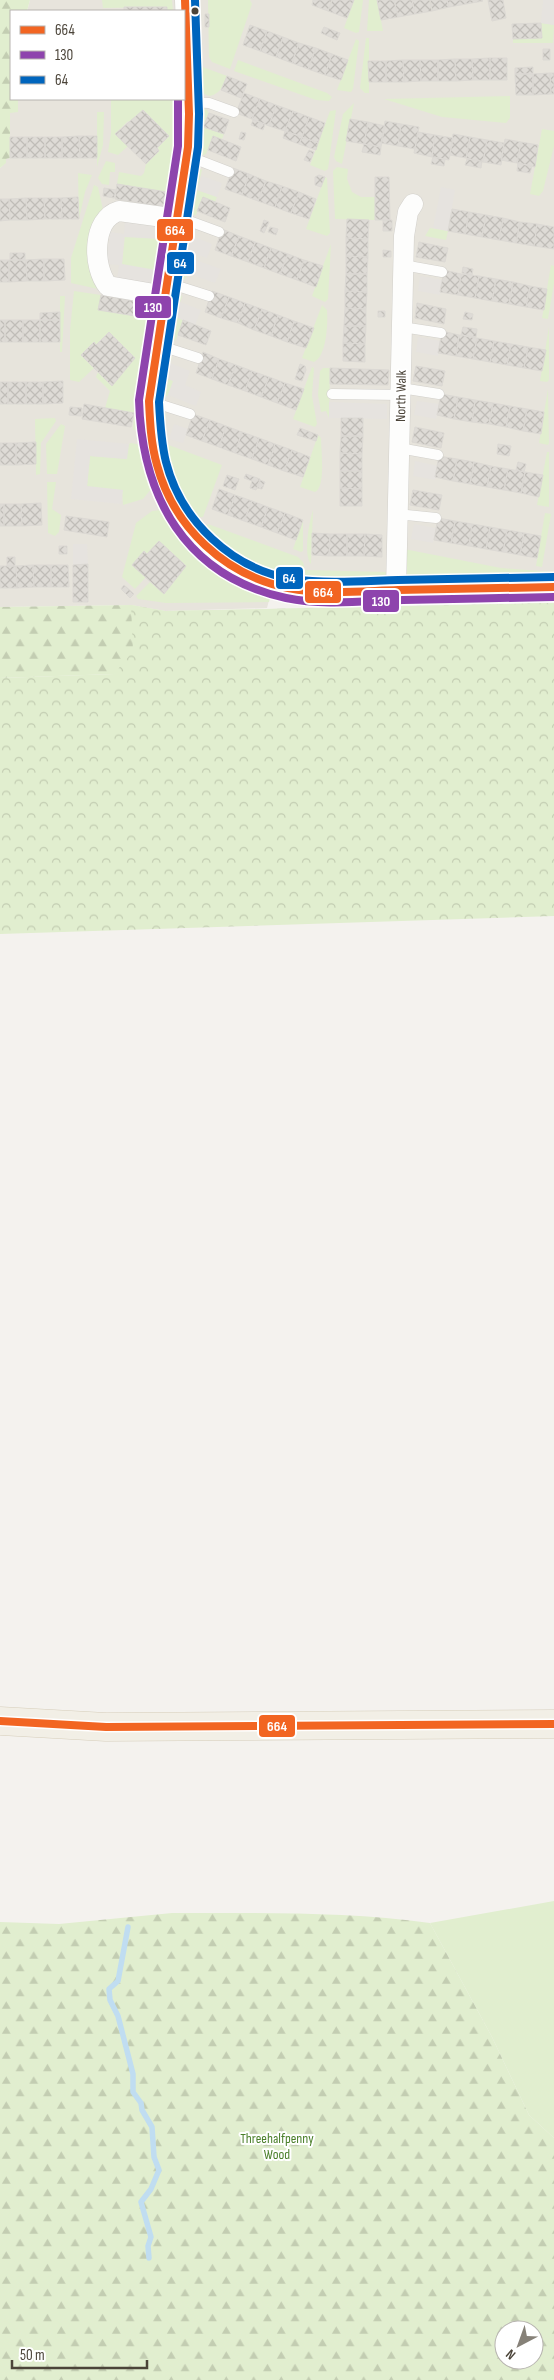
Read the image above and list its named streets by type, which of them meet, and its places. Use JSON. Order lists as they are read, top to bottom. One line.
{"streets":{"street":["North Walk"]},"parks":["Threehalfpenny Wood"],"lines":["transit line 664","transit line 64","transit line 130"],"legend":["664","130","64"],"scale_bar":"50 m","north":"bottom left"}
